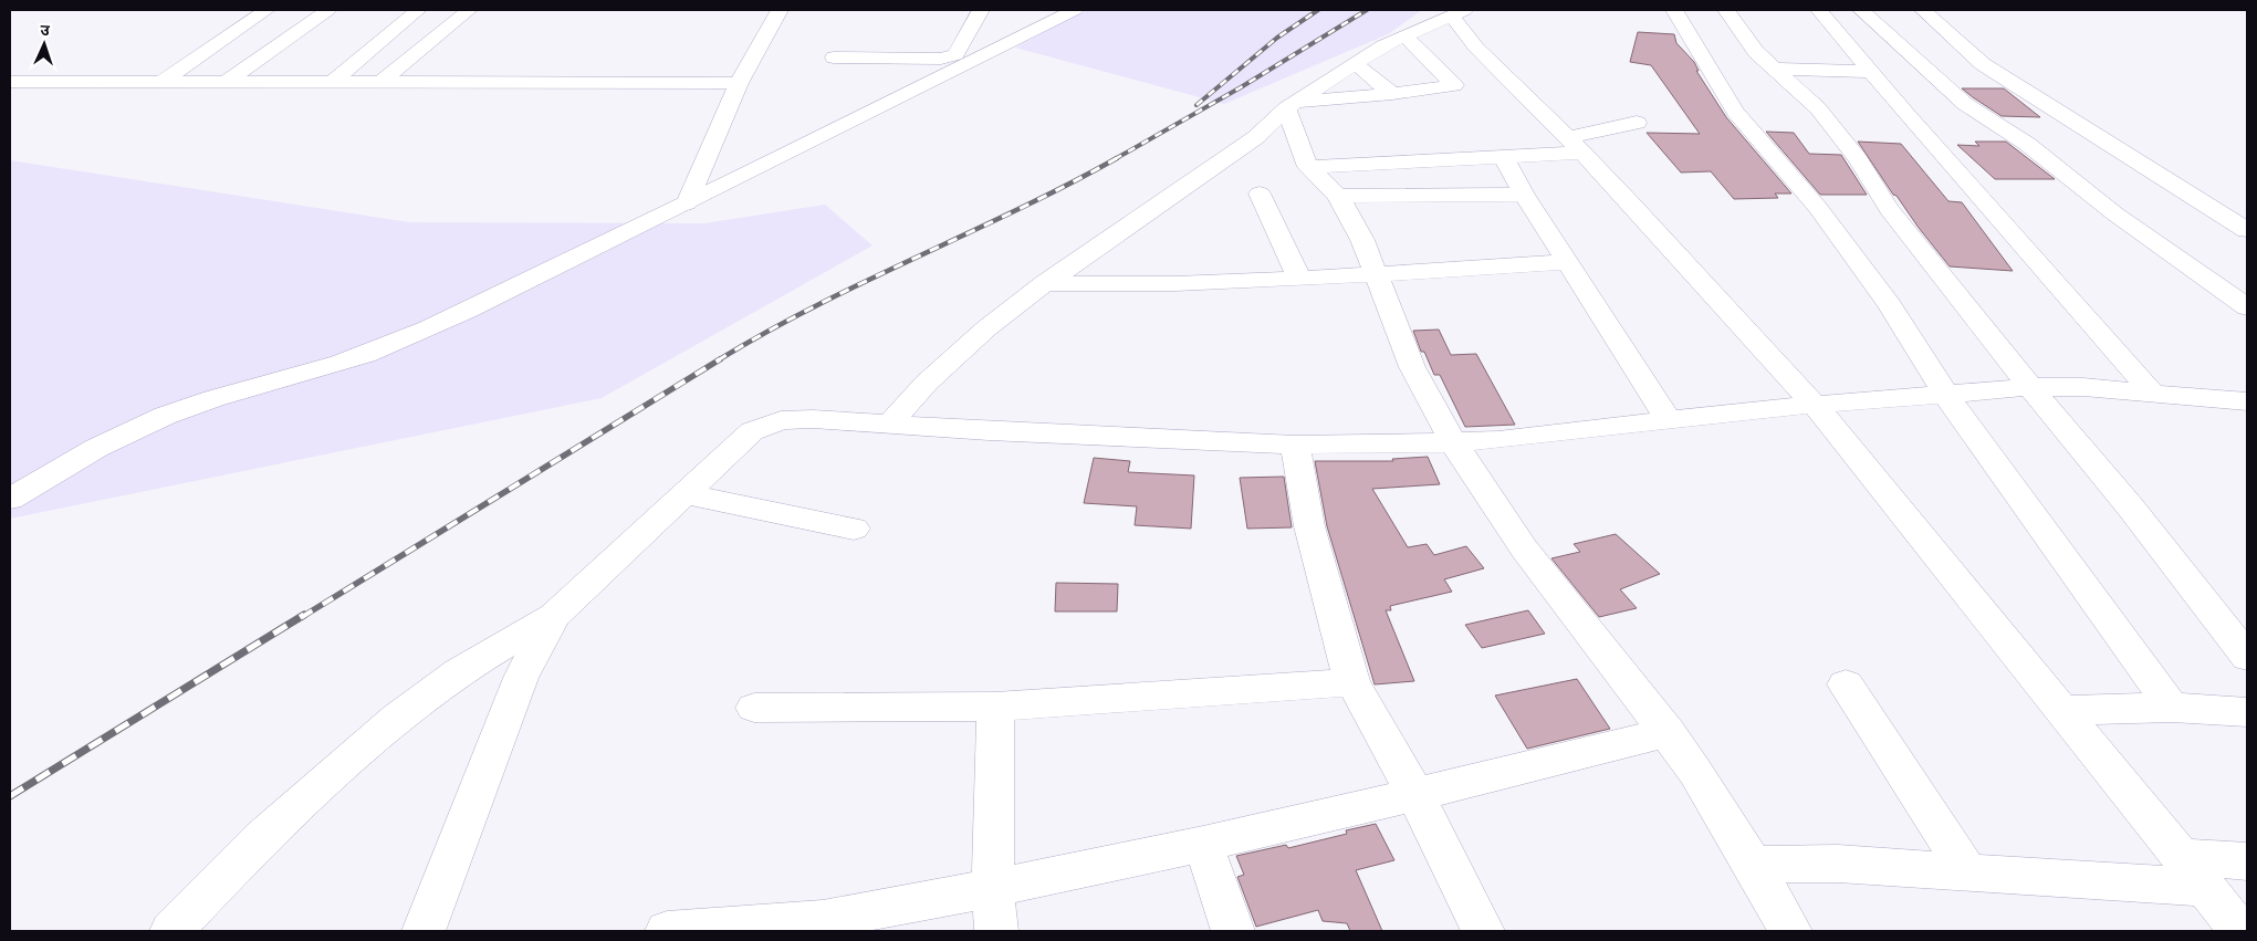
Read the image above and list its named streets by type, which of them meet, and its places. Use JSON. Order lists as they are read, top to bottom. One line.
{"north":"top"}
